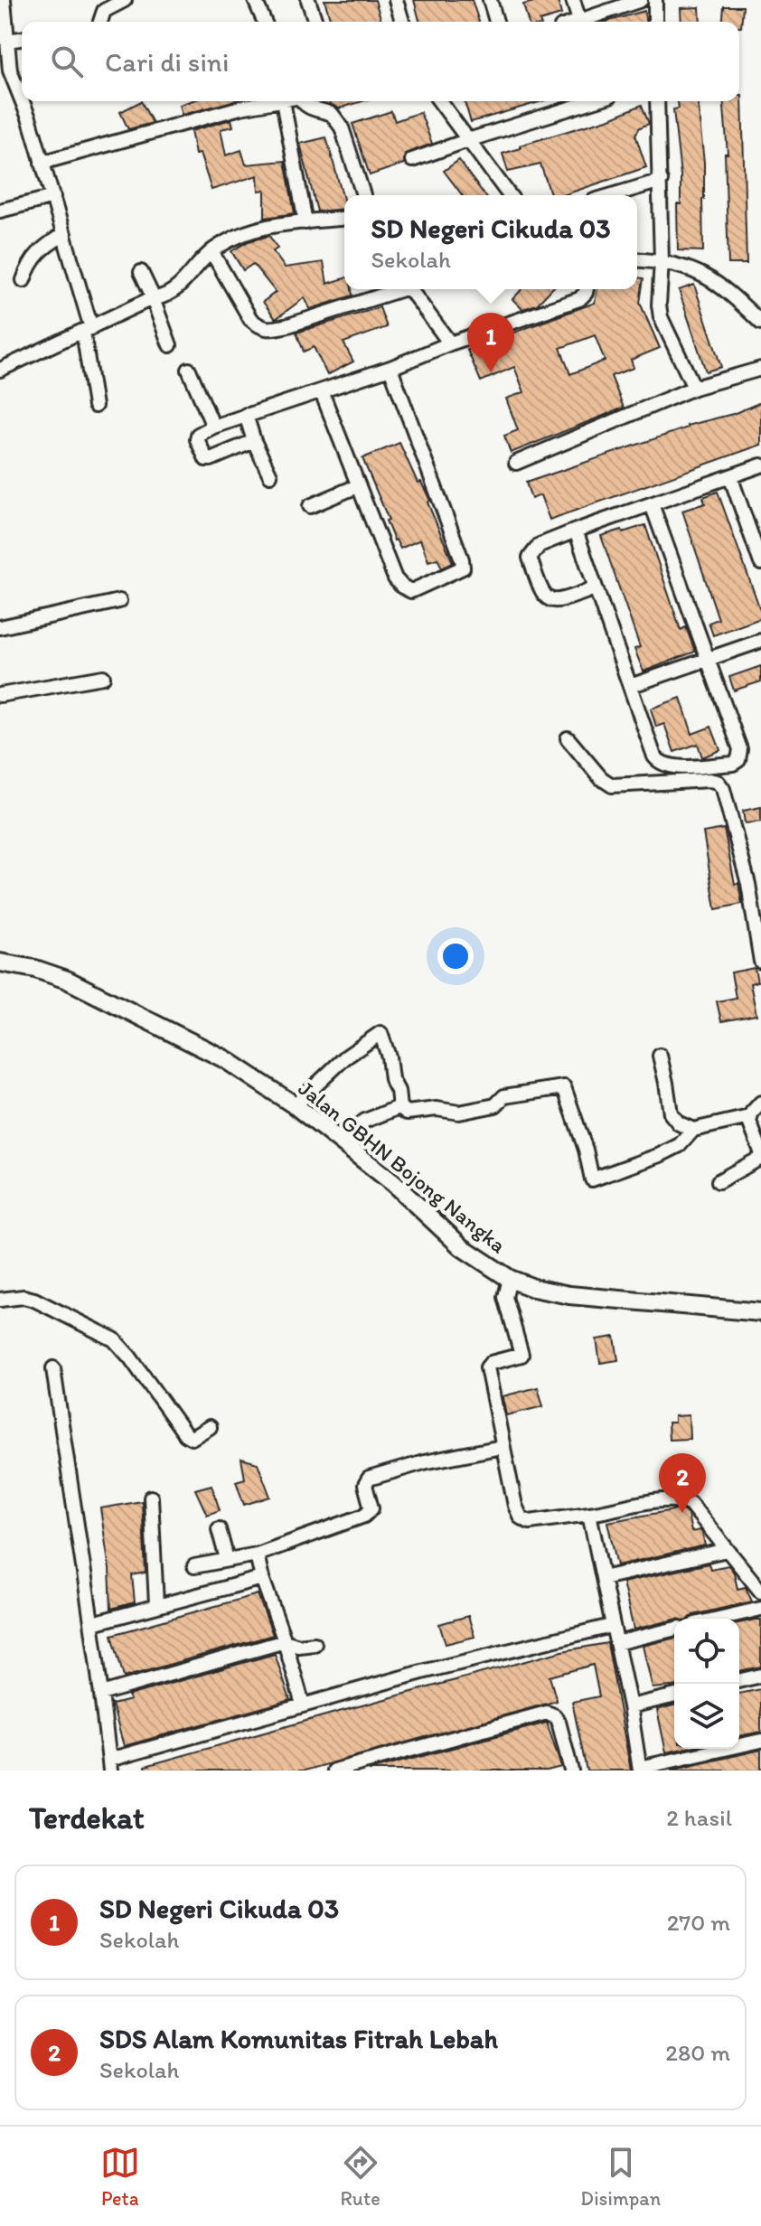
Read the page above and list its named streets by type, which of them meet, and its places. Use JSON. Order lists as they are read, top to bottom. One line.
{"streets":{"street":["Jalan GBHN Bojong Nangka"]},"page":{"search":"Cari di sini","popup":["SD Negeri Cikuda 03","Sekolah"],"pins":["1","2"],"heading":["Terdekat","2 hasil"],"list":[{"mark":"1","name":"SD Negeri Cikuda 03","note":"Sekolah","value":"270 m"},{"mark":"2","name":"SDS Alam Komunitas Fitrah Lebah","note":"Sekolah","value":"280 m"}],"nav":["Peta","Rute","Disimpan"]}}
